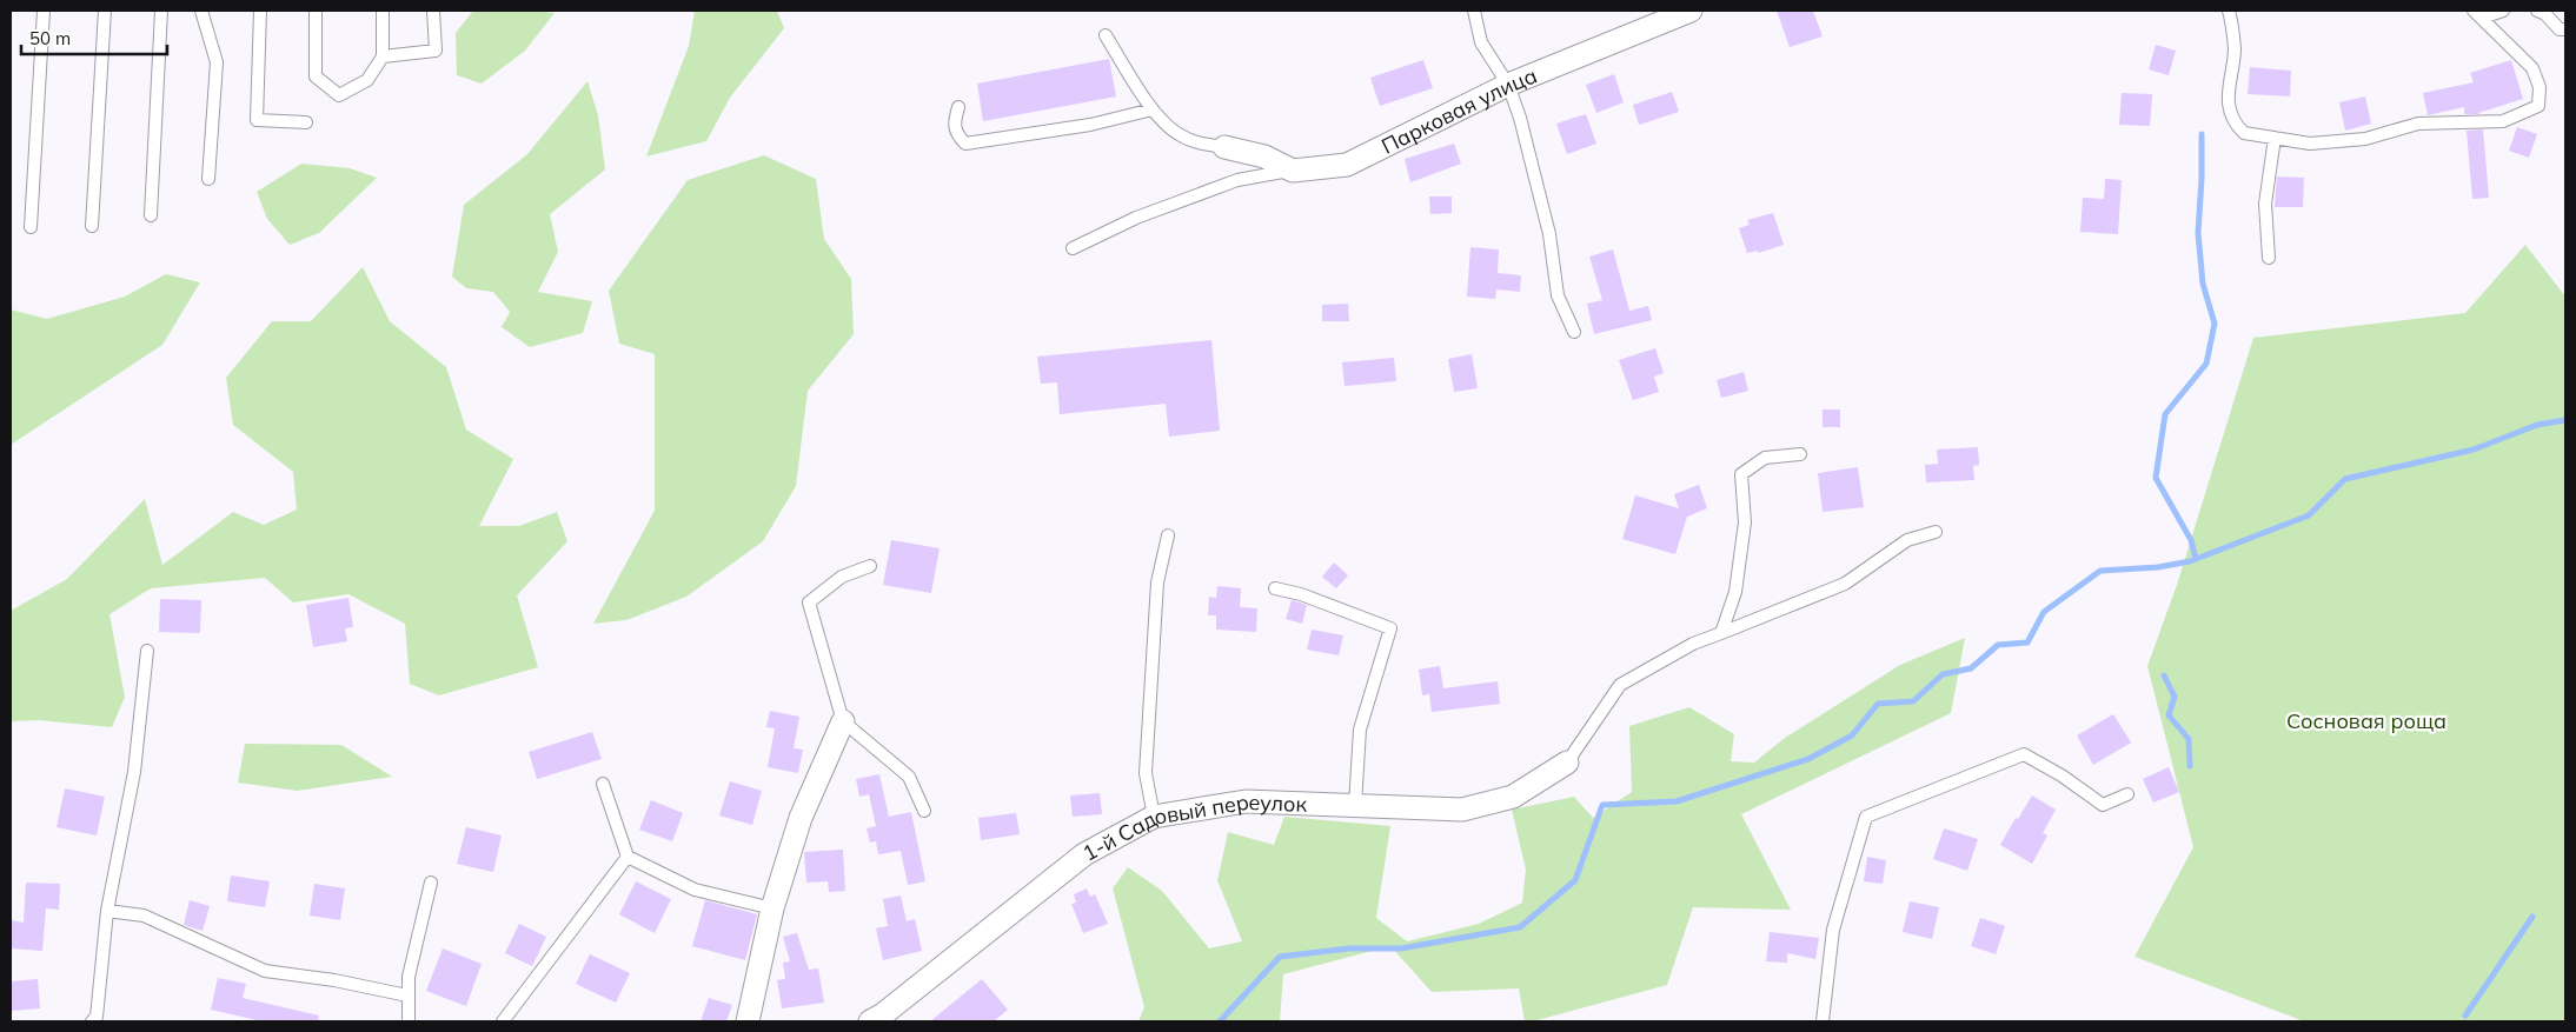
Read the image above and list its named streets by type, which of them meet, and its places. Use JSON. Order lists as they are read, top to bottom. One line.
{"streets":{"street":["Парковая улица","1-й Садовый переулок"]},"parks":["Сосновая роща"],"scale_bar":"50 m"}
